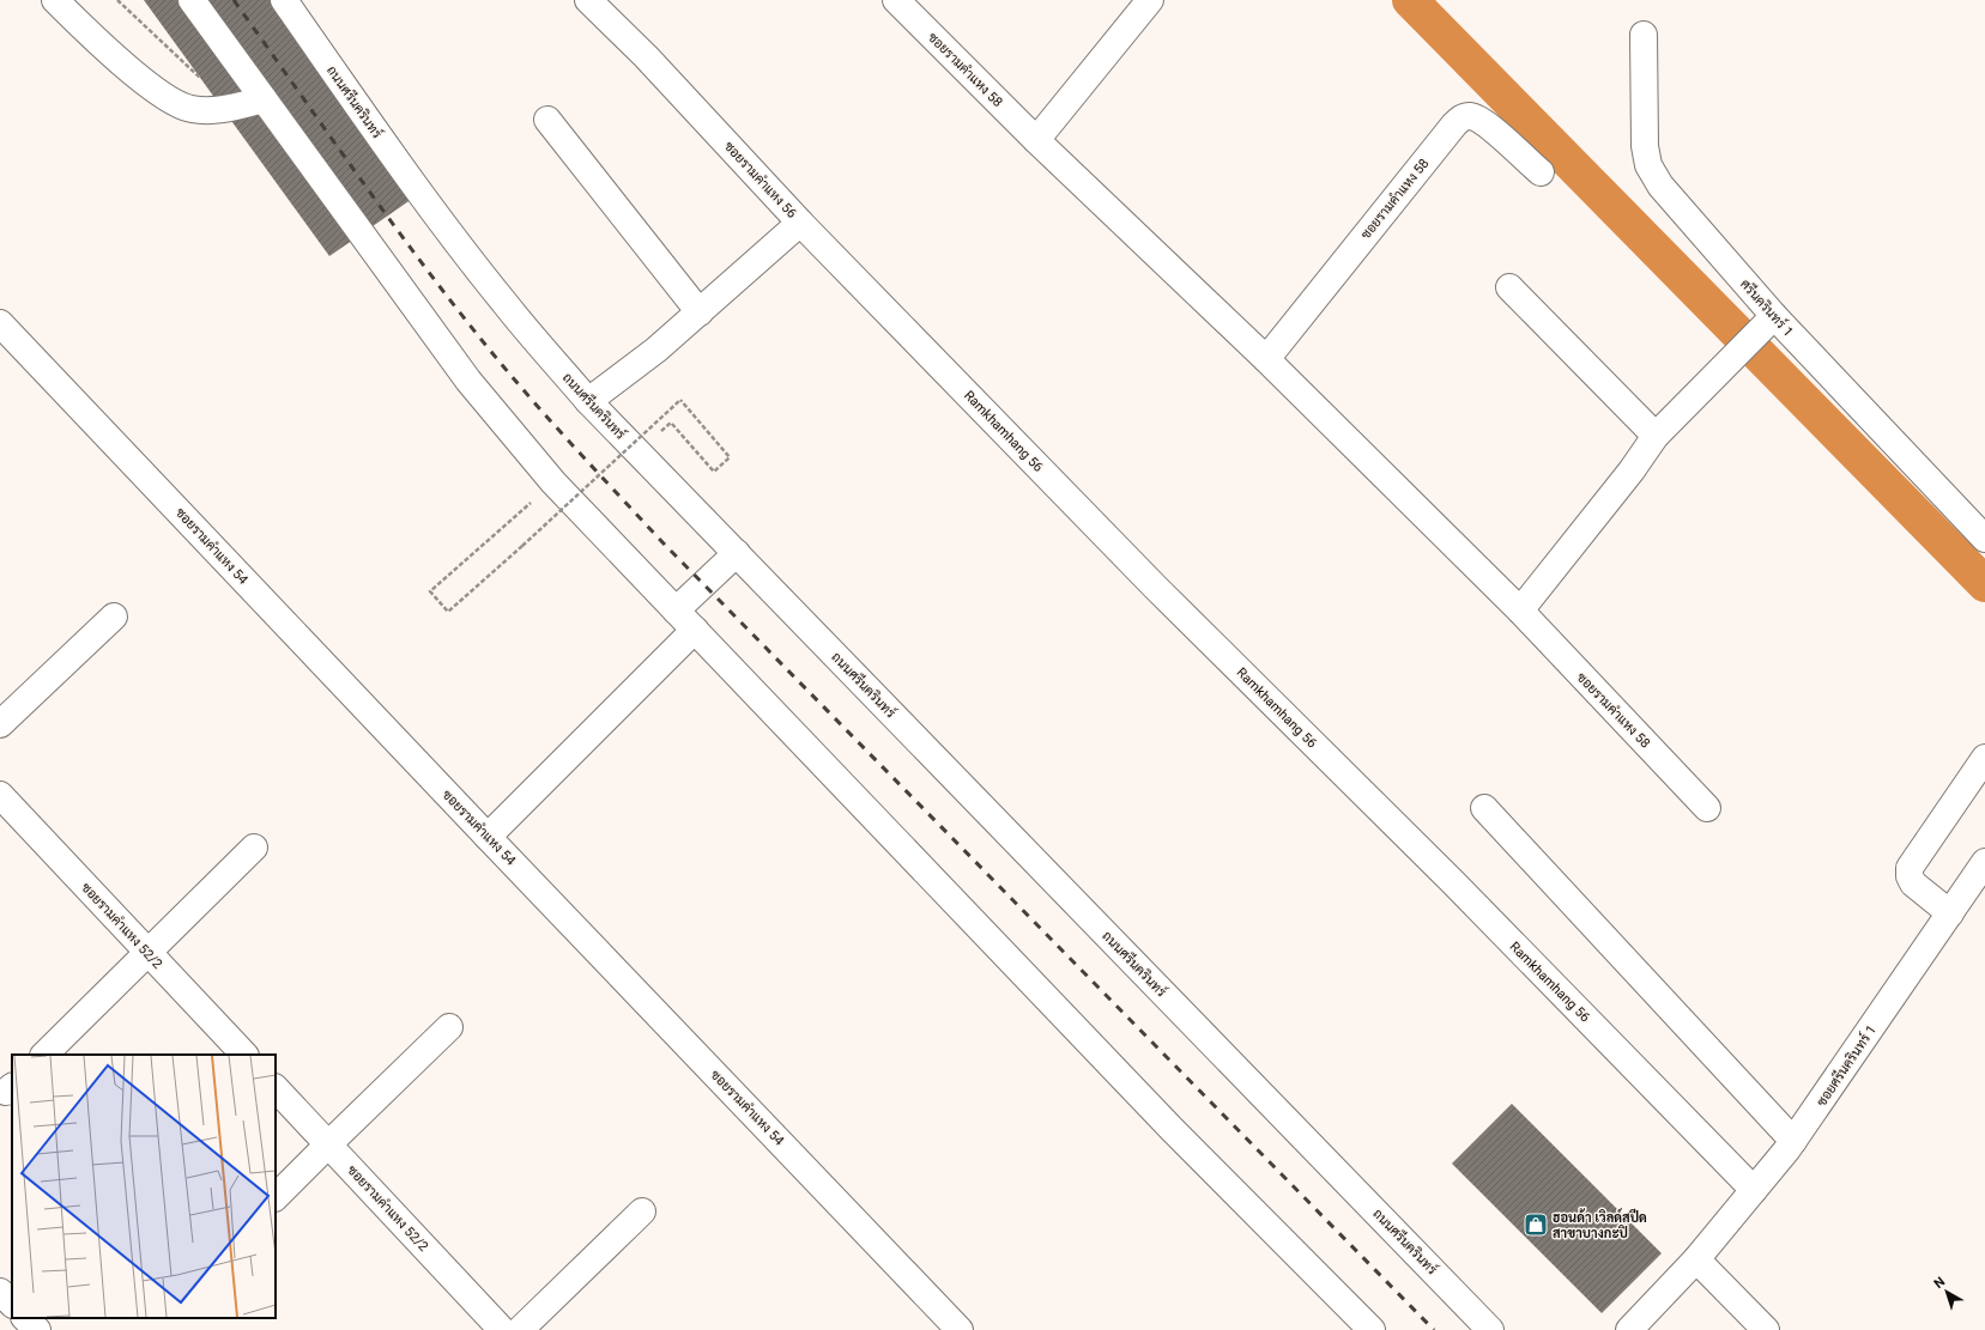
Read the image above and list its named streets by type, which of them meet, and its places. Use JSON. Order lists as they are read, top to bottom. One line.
{"streets":{"street":["ซอยรามคำแหง 58","ถนนศรีนครินทร์","ซอยรามคำแหง 56","ศรีนครินทร์ 1","Ramkhamhang 56","ซอยรามคำแหง 54","ซอยรามคำแหง 52/2","ซอยศรีนครินทร์ 1"]},"crossings":[["ถนนศรีนครินทร์","ซอยรามคำแหง 56"],["ซอยรามคำแหง 56","Ramkhamhang 56"],["Ramkhamhang 56","ซอยศรีนครินทร์ 1"]],"places":{"shop":["ฮอนด้า เวิลด์สปีด สาขาบางกะปิ"]},"north":"top left"}
